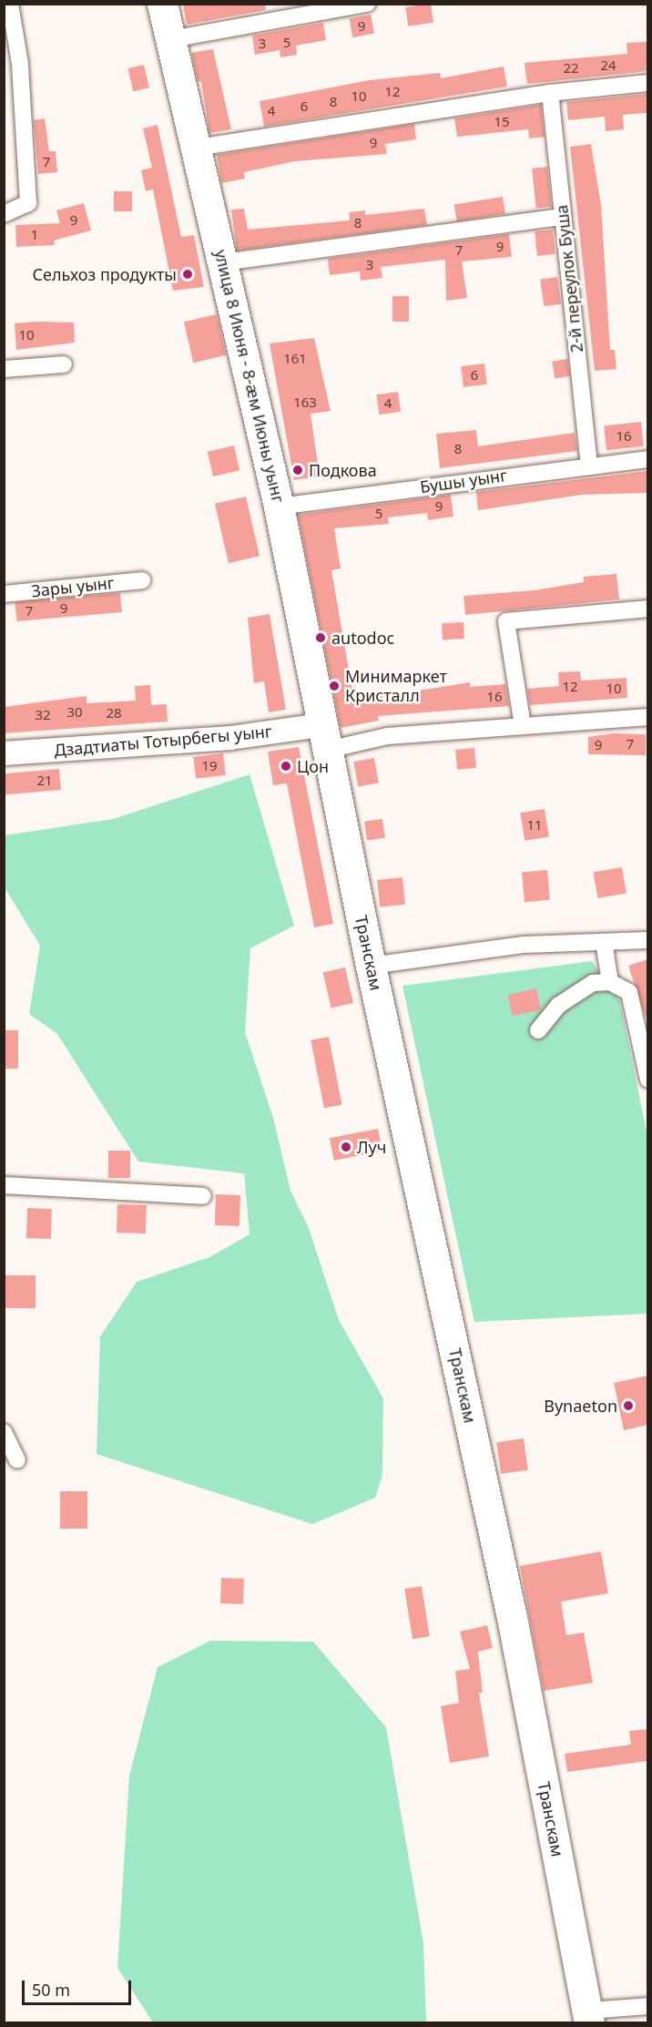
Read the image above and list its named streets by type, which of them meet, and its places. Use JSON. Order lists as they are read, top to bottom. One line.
{"streets":{"highway":["улица 8 Июня - 8-ӕм Июны уынг","Транскам"],"street":["2-й переулок Буша","Бушы уынг","Зары уынг","Дзадтиаты Тотырбегы уынг"]},"crossings":[["2-й переулок Буша","Бушы уынг"],["улица 8 Июня - 8-ӕм Июны уынг","Бушы уынг"],["улица 8 Июня - 8-ӕм Июны уынг","Дзадтиаты Тотырбегы уынг"],["улица 8 Июня - 8-ӕм Июны уынг","Транскам"],["Дзадтиаты Тотырбегы уынг","Транскам"]],"places":["Сельхоз продукты","Подкова","autodoc","Минимаркет Кристалл","Цон","Луч","Bynaeton"],"house_numbers":["9","5","3","24","22","12","10","8","6","4","15","9","7","9","8","1","9","7","3","10","161","6","163","4","16","8","9","5","9","7","12","10","16","30","28","32","7","9","19","21","11"],"scale_bar":"50 m"}
